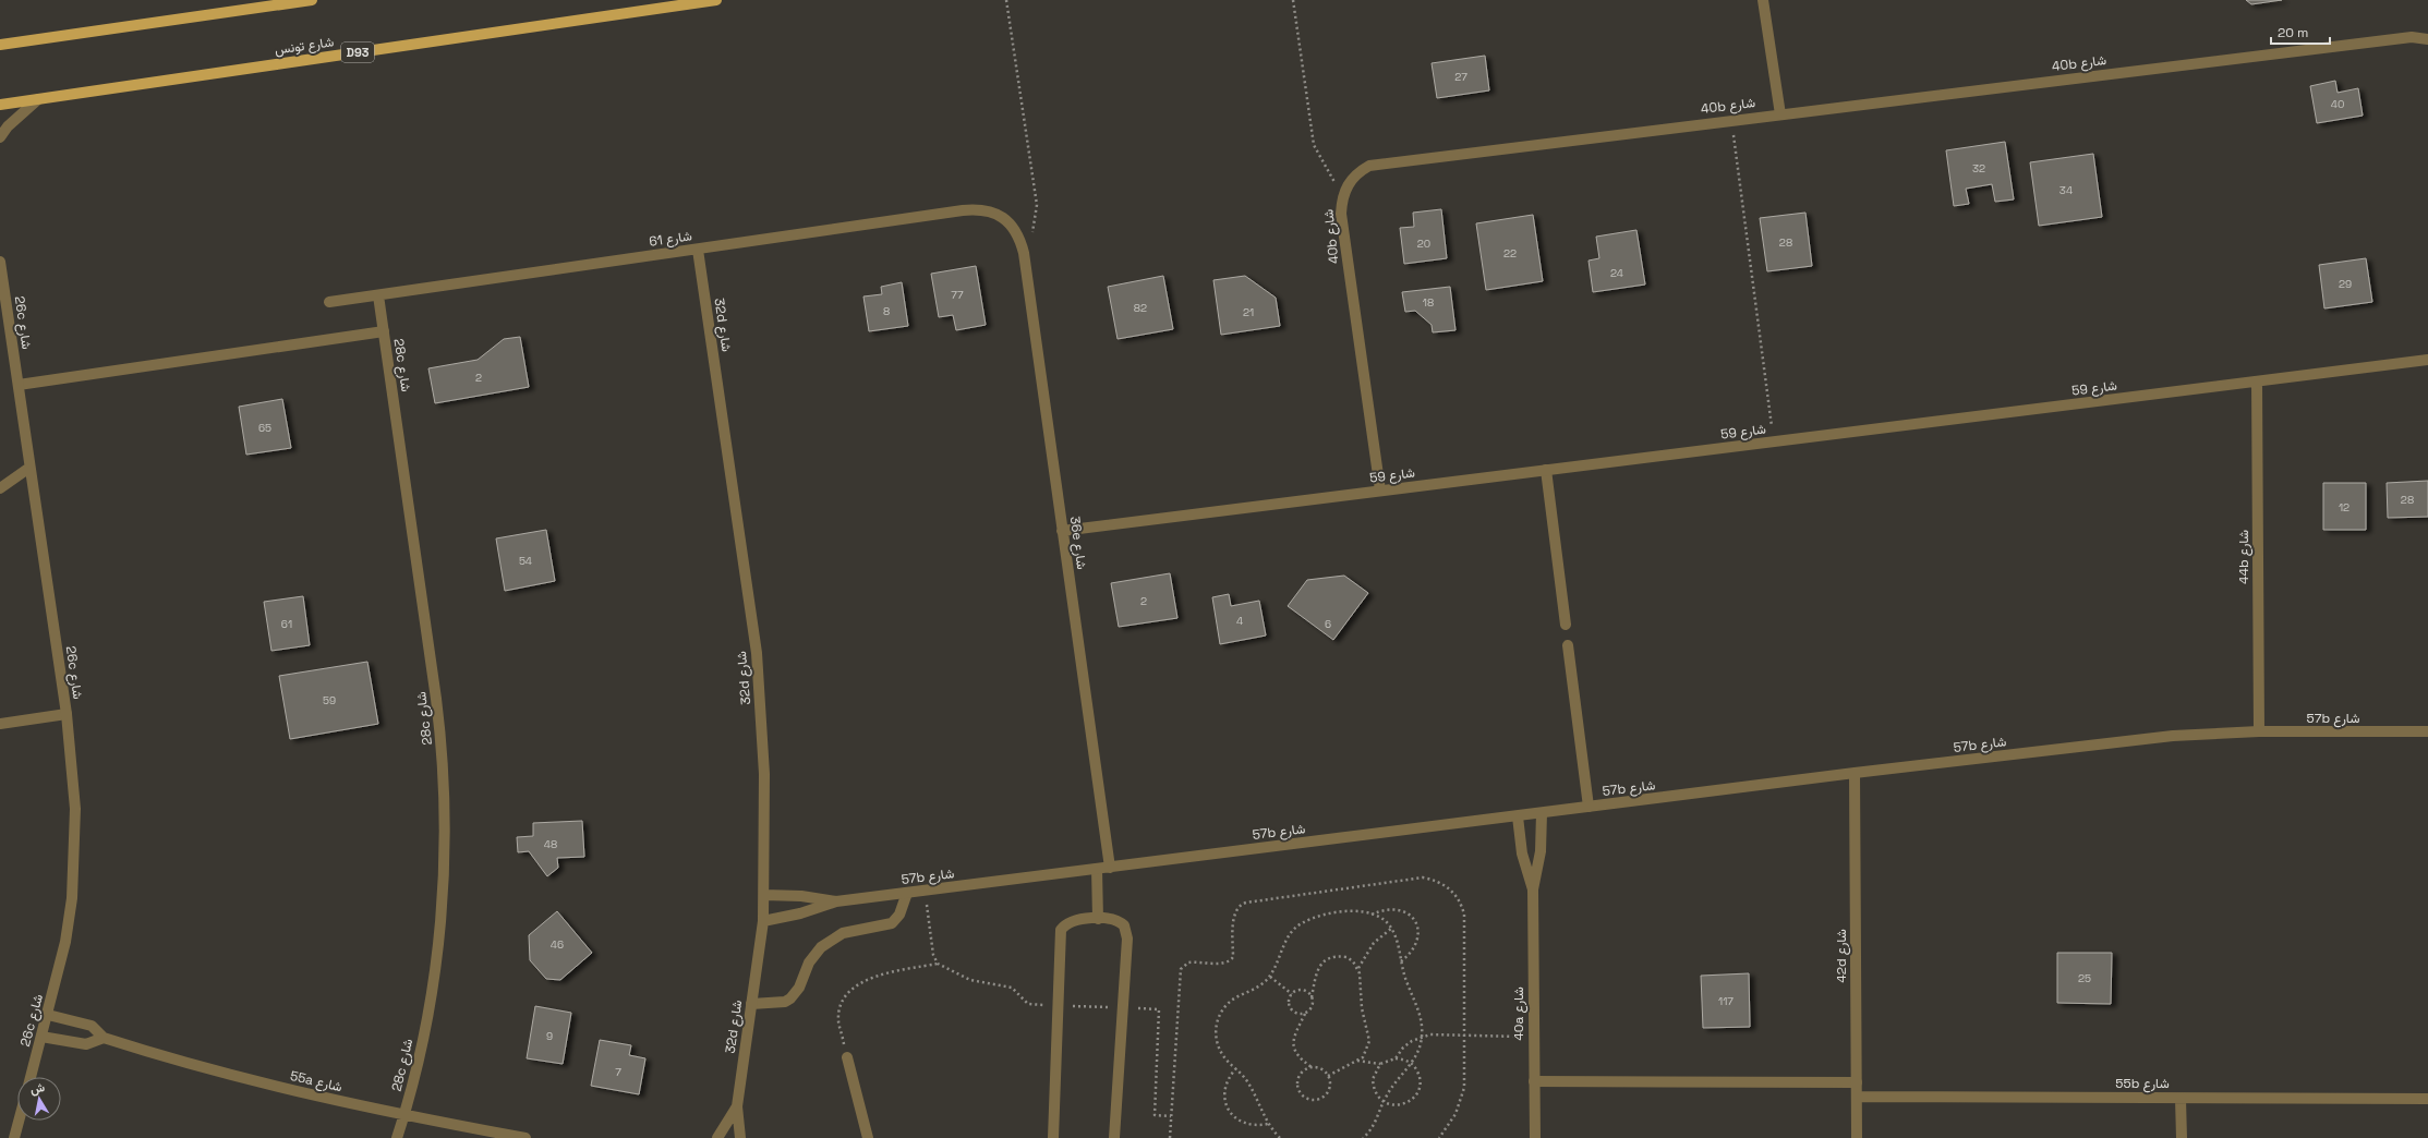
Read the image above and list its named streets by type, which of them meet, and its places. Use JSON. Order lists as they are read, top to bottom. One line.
{"streets":{"main road":["شارع تونس","D93"],"street":["40b شارع","شارع 61","26c شارع","32d شارع","28c شارع","شارع 59","36e شارع","44b شارع","57b شارع","42d شارع","40a شارع","55a شارع","55b شارع"]},"crossings":[["40b شارع","شارع 59"],["شارع 61","32d شارع"],["شارع 61","28c شارع"],["شارع 61","36e شارع"],["26c شارع","55a شارع"],["32d شارع","57b شارع"],["28c شارع","55a شارع"],["شارع 59","36e شارع"],["شارع 59","44b شارع"],["36e شارع","57b شارع"],["44b شارع","57b شارع"],["57b شارع","42d شارع"],["57b شارع","40a شارع"],["42d شارع","55b شارع"]],"house_numbers":["27","40","32","34","28","20","22","24","29","77","18","82","8","21","2","65","28","12","54","2","4","61","6","59","48","46","25","117","9","7"],"scale_bar":"20 m","north":"top"}
